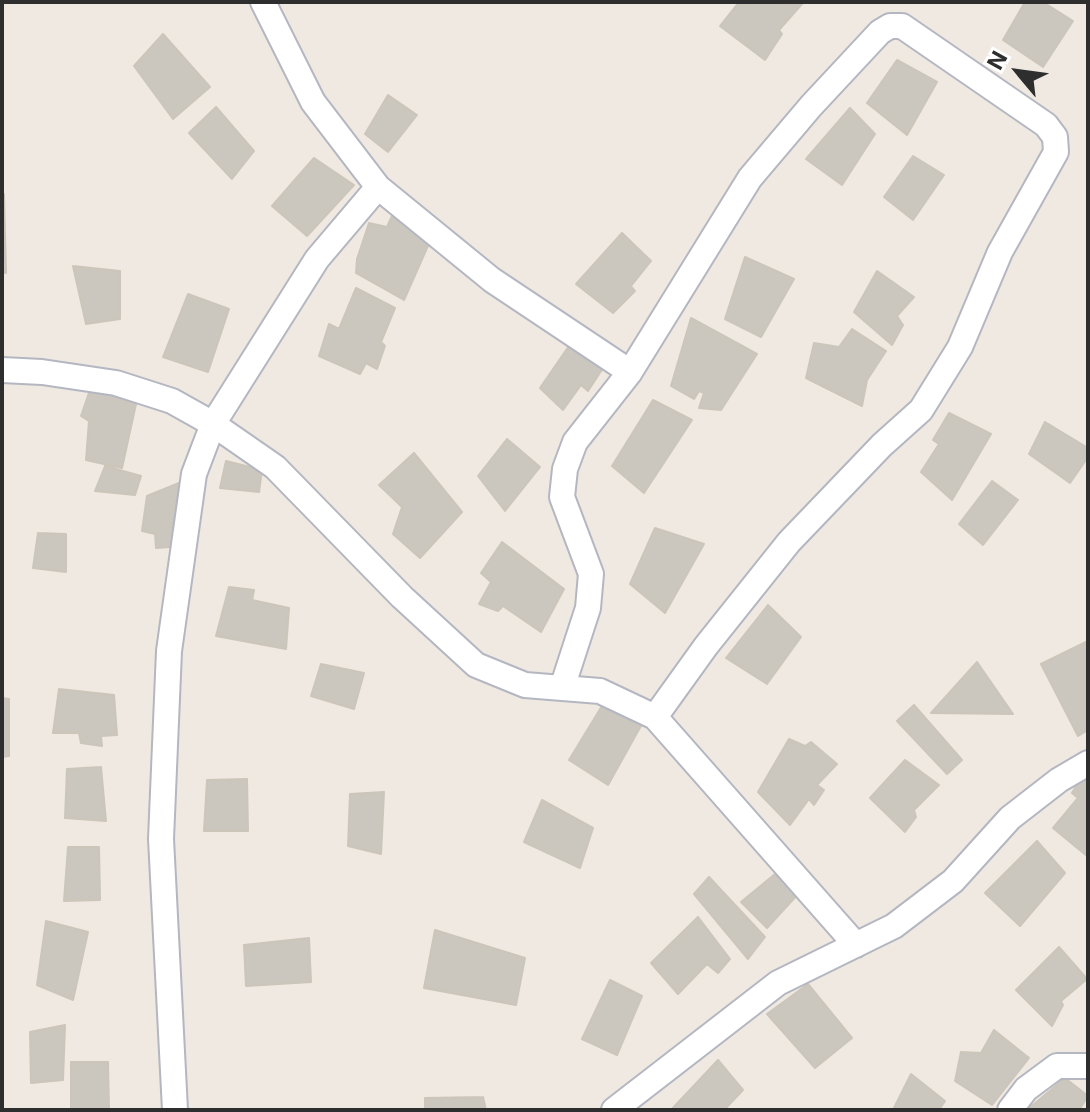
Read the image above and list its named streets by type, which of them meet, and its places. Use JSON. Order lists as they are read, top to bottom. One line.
{"north":"top left"}
